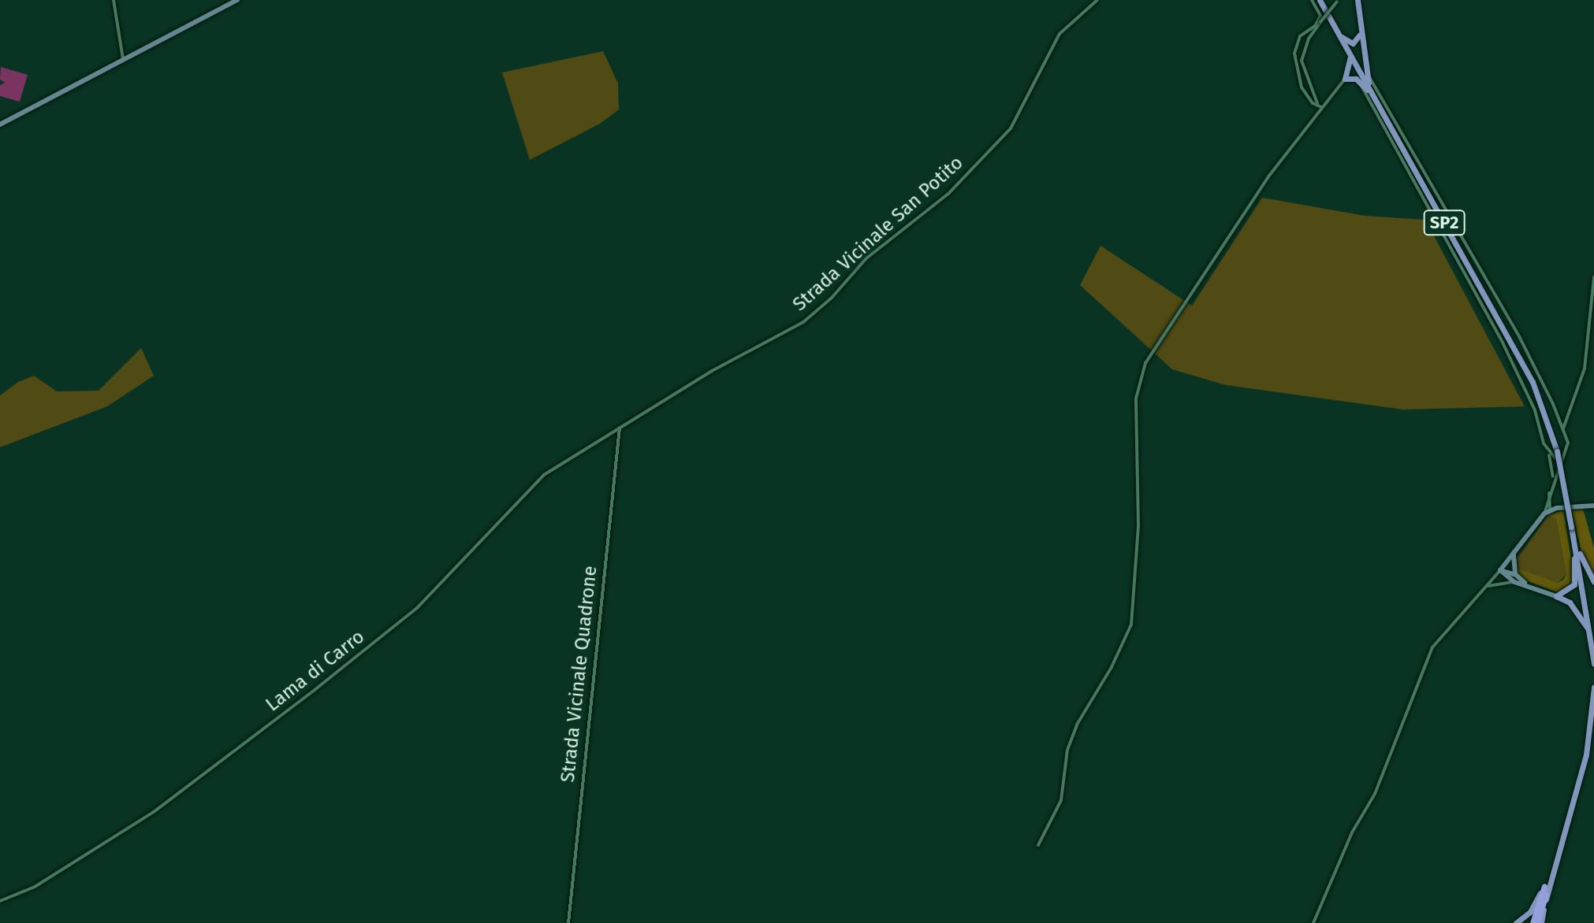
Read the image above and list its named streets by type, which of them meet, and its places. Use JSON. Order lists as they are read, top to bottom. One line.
{"streets":{"main road":["SP2"],"street":["Strada Vicinale San Potito","Lama di Carro","Strada Vicinale Quadrone"]},"crossings":[["Strada Vicinale San Potito","Lama di Carro"],["Strada Vicinale San Potito","Strada Vicinale Quadrone"],["Lama di Carro","Strada Vicinale Quadrone"]]}
